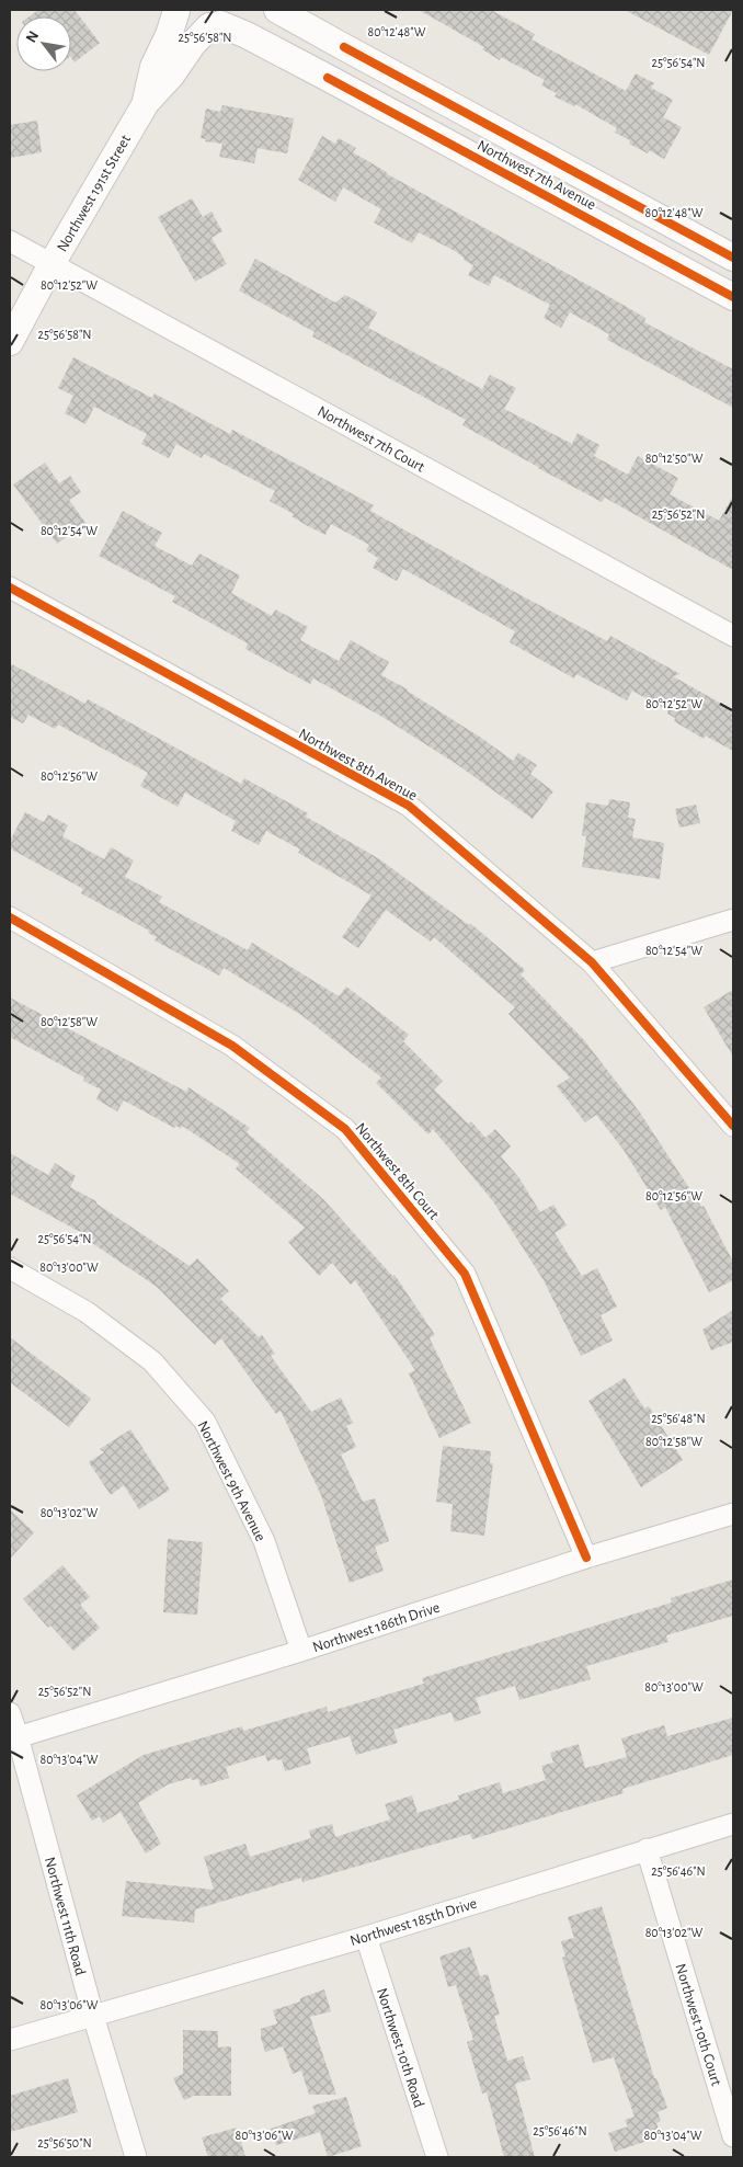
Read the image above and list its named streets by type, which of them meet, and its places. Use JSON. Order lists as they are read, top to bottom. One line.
{"streets":{"street":["Northwest 7th Avenue","Northwest 191st Street","Northwest 7th Court","Northwest 8th Avenue","Northwest 8th Court","Northwest 9th Avenue","Northwest 186th Drive","Northwest 11th Road","Northwest 185th Drive","Northwest 10th Court","Northwest 10th Road"]},"crossings":[["Northwest 7th Avenue","Northwest 191st Street"],["Northwest 191st Street","Northwest 7th Court"],["Northwest 8th Court","Northwest 186th Drive"],["Northwest 9th Avenue","Northwest 186th Drive"],["Northwest 186th Drive","Northwest 11th Road"],["Northwest 11th Road","Northwest 185th Drive"],["Northwest 185th Drive","Northwest 10th Court"],["Northwest 185th Drive","Northwest 10th Road"]],"north":"top left","coordinates":["80°12'48\"W","25°56'58\"N","25°56'54\"N","80°12'52\"W","80°12'50\"W","25°56'52\"N","80°12'54\"W","80°12'56\"W","80°12'58\"W","80°13'00\"W","25°56'48\"N","80°13'02\"W","80°13'04\"W","25°56'46\"N","80°13'06\"W","25°56'50\"N"]}
